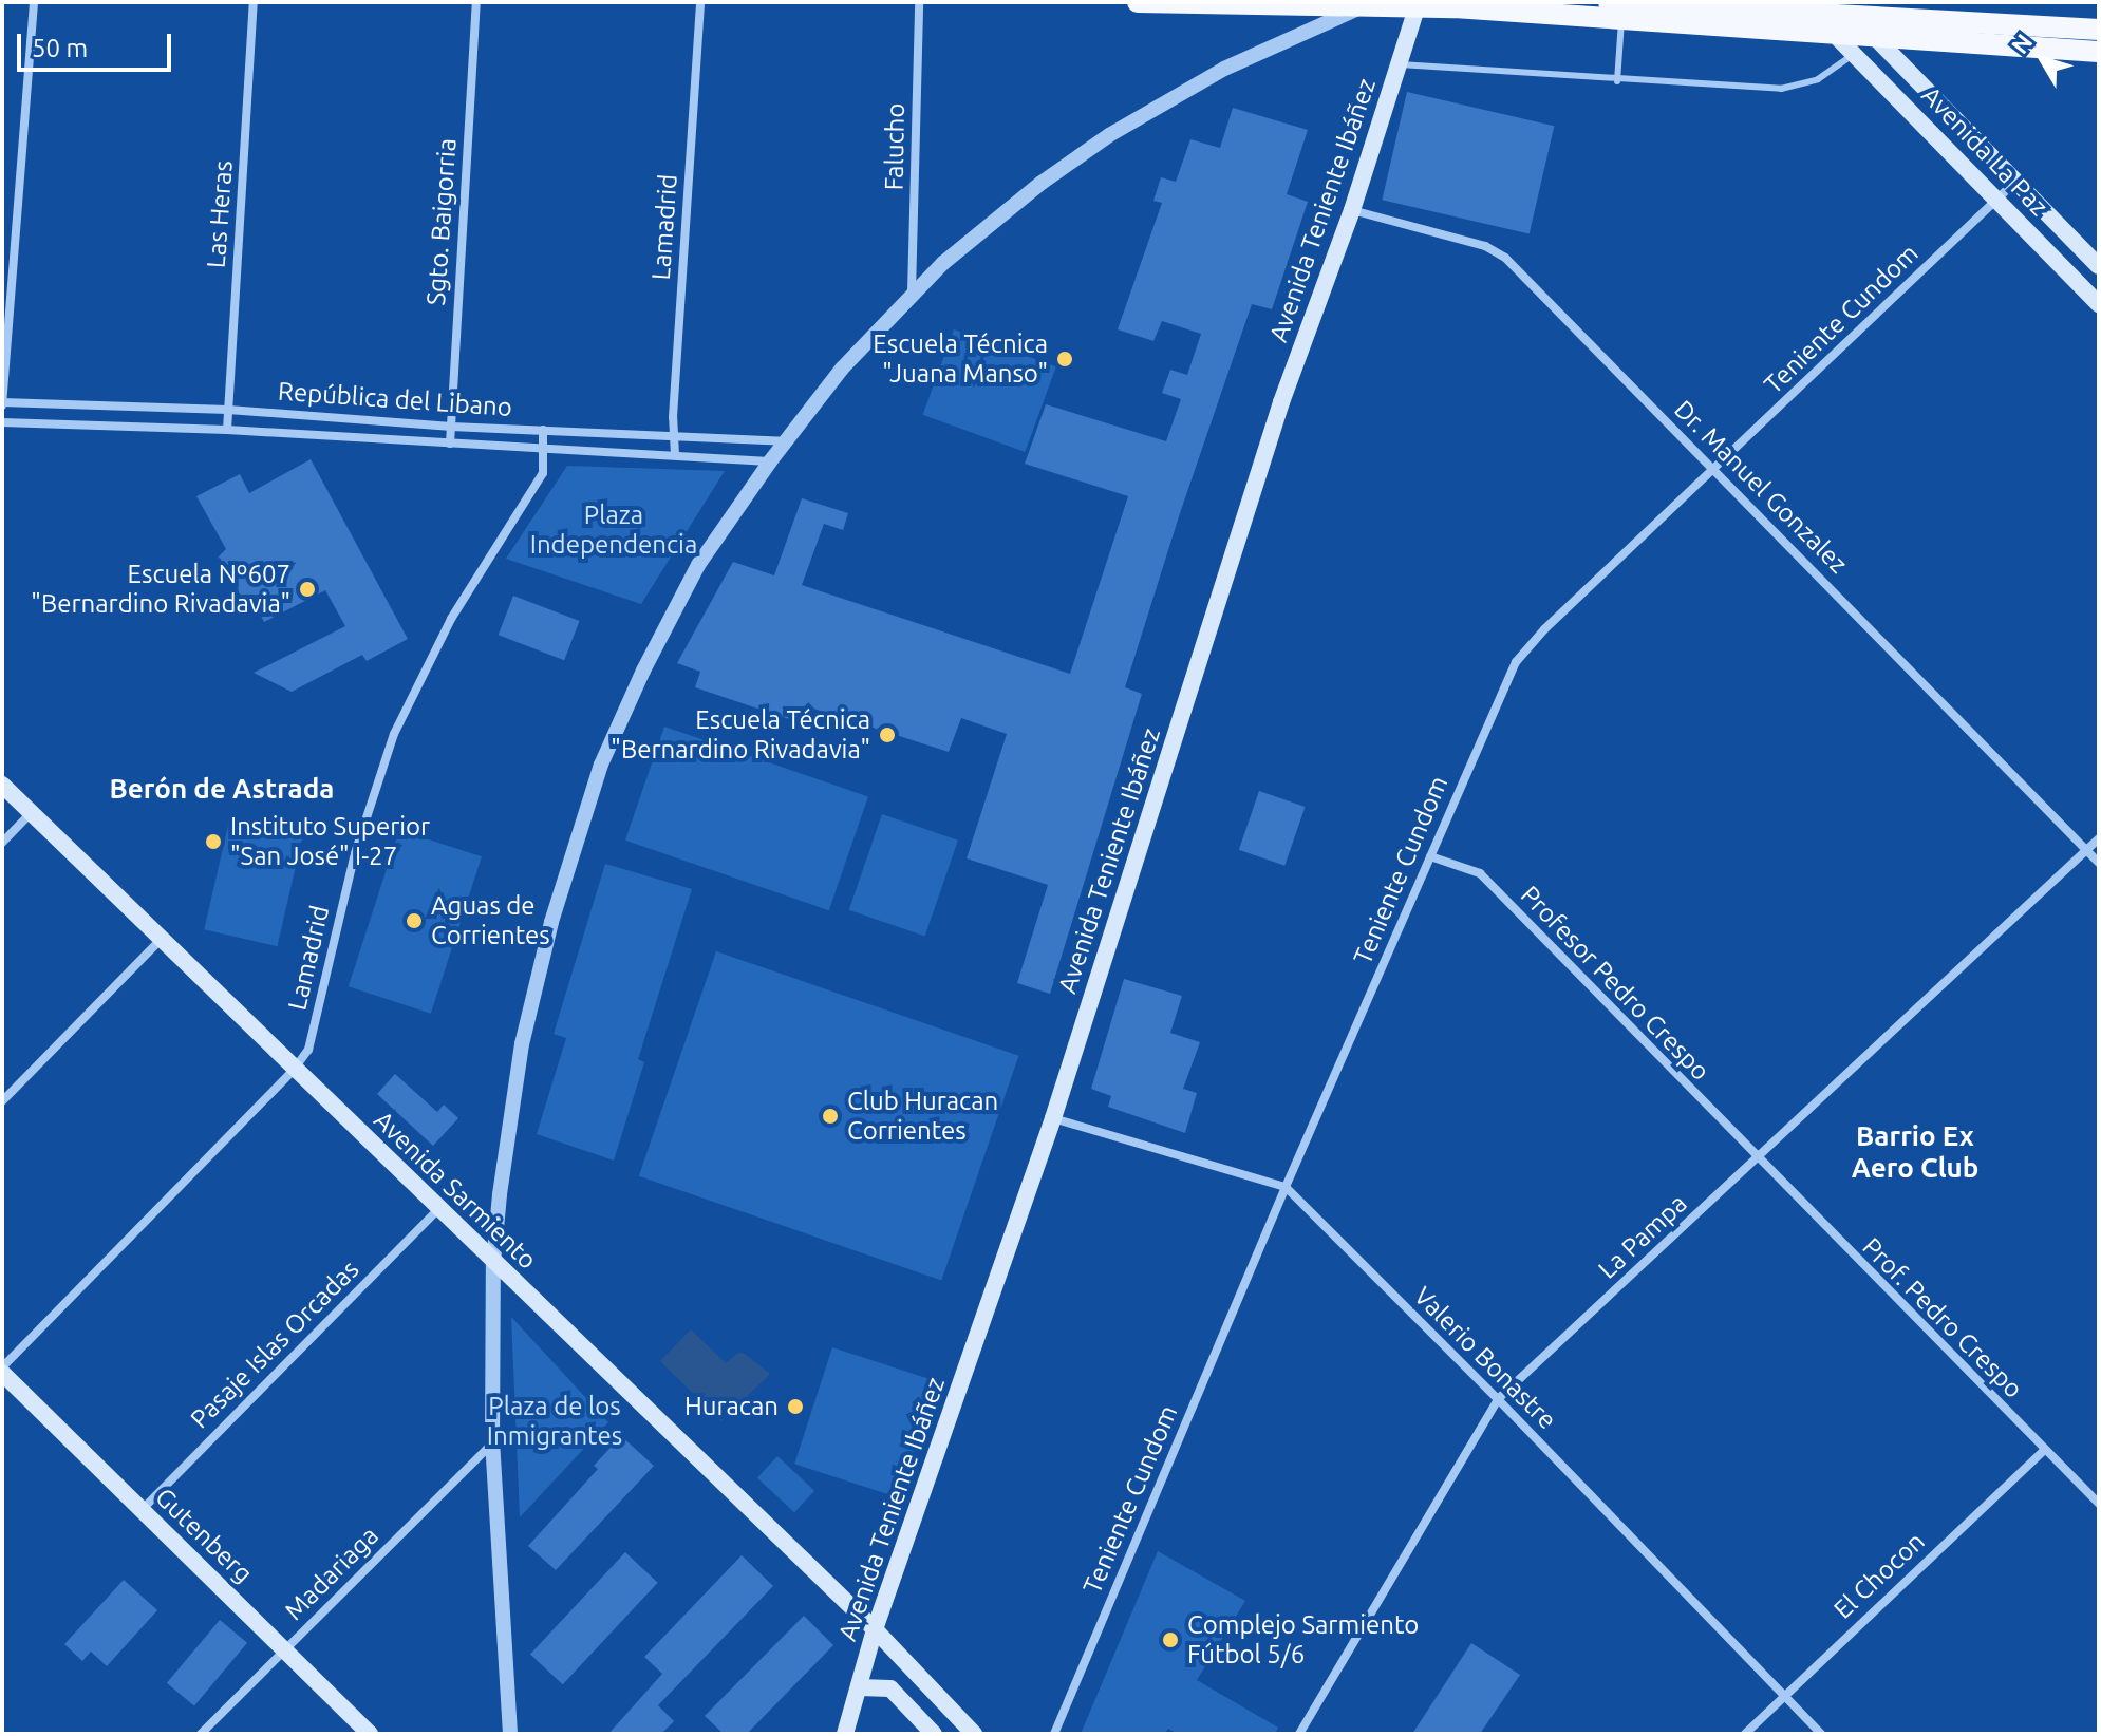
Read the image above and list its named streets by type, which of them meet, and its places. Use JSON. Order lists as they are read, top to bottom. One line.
{"streets":{"main road":["Avenida La Paz","Avenida Teniente Ibáñez","Avenida Sarmiento","Gutenberg"],"street":["Falucho","Las Heras","Sgto. Baigorria","Lamadrid","Teniente Cundom","República del Libano","Dr. Manuel Gonzalez","Profesor Pedro Crespo","La Pampa","Prof. Pedro Crespo","Pasaje Islas Orcadas","Valerio Bonastre","Madariaga","El Chocon"]},"crossings":[["Avenida La Paz","Teniente Cundom"],["Avenida Teniente Ibáñez","Dr. Manuel Gonzalez"],["Avenida Teniente Ibáñez","Avenida Sarmiento"],["Avenida Teniente Ibáñez","Valerio Bonastre"],["Las Heras","República del Libano"],["Sgto. Baigorria","República del Libano"],["Lamadrid","República del Libano"],["Lamadrid","Avenida Sarmiento"],["Lamadrid","Gutenberg"],["Teniente Cundom","Dr. Manuel Gonzalez"],["Teniente Cundom","Profesor Pedro Crespo"],["Teniente Cundom","Valerio Bonastre"],["Dr. Manuel Gonzalez","La Pampa"],["Profesor Pedro Crespo","La Pampa"],["Profesor Pedro Crespo","Prof. Pedro Crespo"],["Avenida Sarmiento","Pasaje Islas Orcadas"],["La Pampa","Prof. Pedro Crespo"],["La Pampa","Valerio Bonastre"],["Prof. Pedro Crespo","El Chocon"],["Pasaje Islas Orcadas","Gutenberg"],["Valerio Bonastre","El Chocon"],["Gutenberg","Madariaga"]],"districts":["Berón de Astrada","Barrio Ex Aero Club"],"parks":["Plaza Independencia","Plaza de los Inmigrantes"],"places":["Escuela Técnica \"Juana Manso\"","Escuela Nº607 \"Bernardino Rivadavia\"","Escuela Técnica \"Bernardino Rivadavia\"","Instituto Superior \"San José\" I-27","Aguas de Corrientes","Club Huracan Corrientes","Huracan","Complejo Sarmiento Fútbol 5/6"],"scale_bar":"50 m","north":"top left"}
